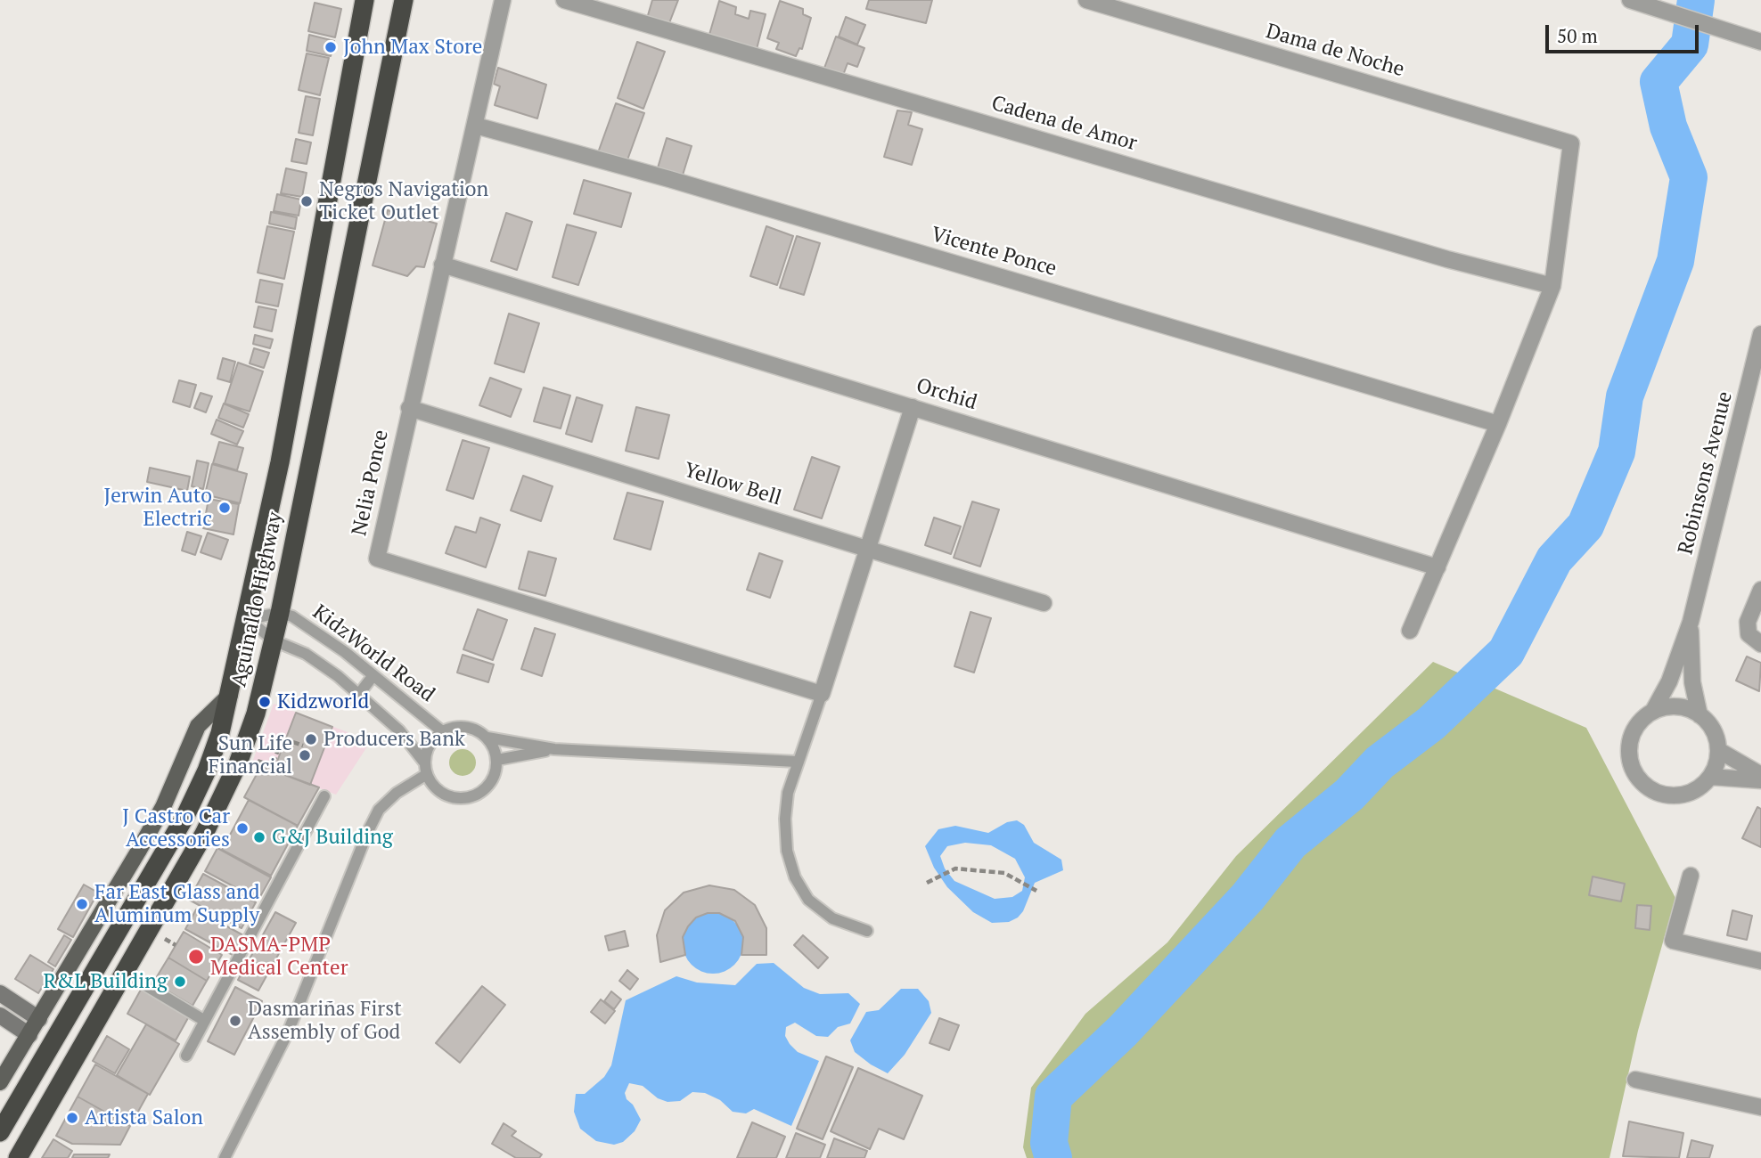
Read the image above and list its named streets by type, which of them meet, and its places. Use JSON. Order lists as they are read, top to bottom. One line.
{"streets":{"highway":["Aguinaldo Highway"],"street":["Dama de Noche","Cadena de Amor","Vicente Ponce","Orchid","Robinsons Avenue","Nelia Ponce","Yellow Bell"],"lane":["KidzWorld Road"]},"crossings":[["Dama de Noche","Cadena de Amor"],["Vicente Ponce","Nelia Ponce"],["Orchid","Nelia Ponce"],["Nelia Ponce","Yellow Bell"],["Aguinaldo Highway","KidzWorld Road"]],"places":["John Max Store","Negros Navigation Ticket Outlet","Jerwin Auto Electric","Kidzworld","Producers Bank","Sun Life Financial","J Castro Car Accessories","G&J Building","Far East Glass and Aluminum Supply","DASMA-PMP Medical Center","R&L Building","Dasmariñas First Assembly of God","Artista Salon"],"scale_bar":"50 m"}
